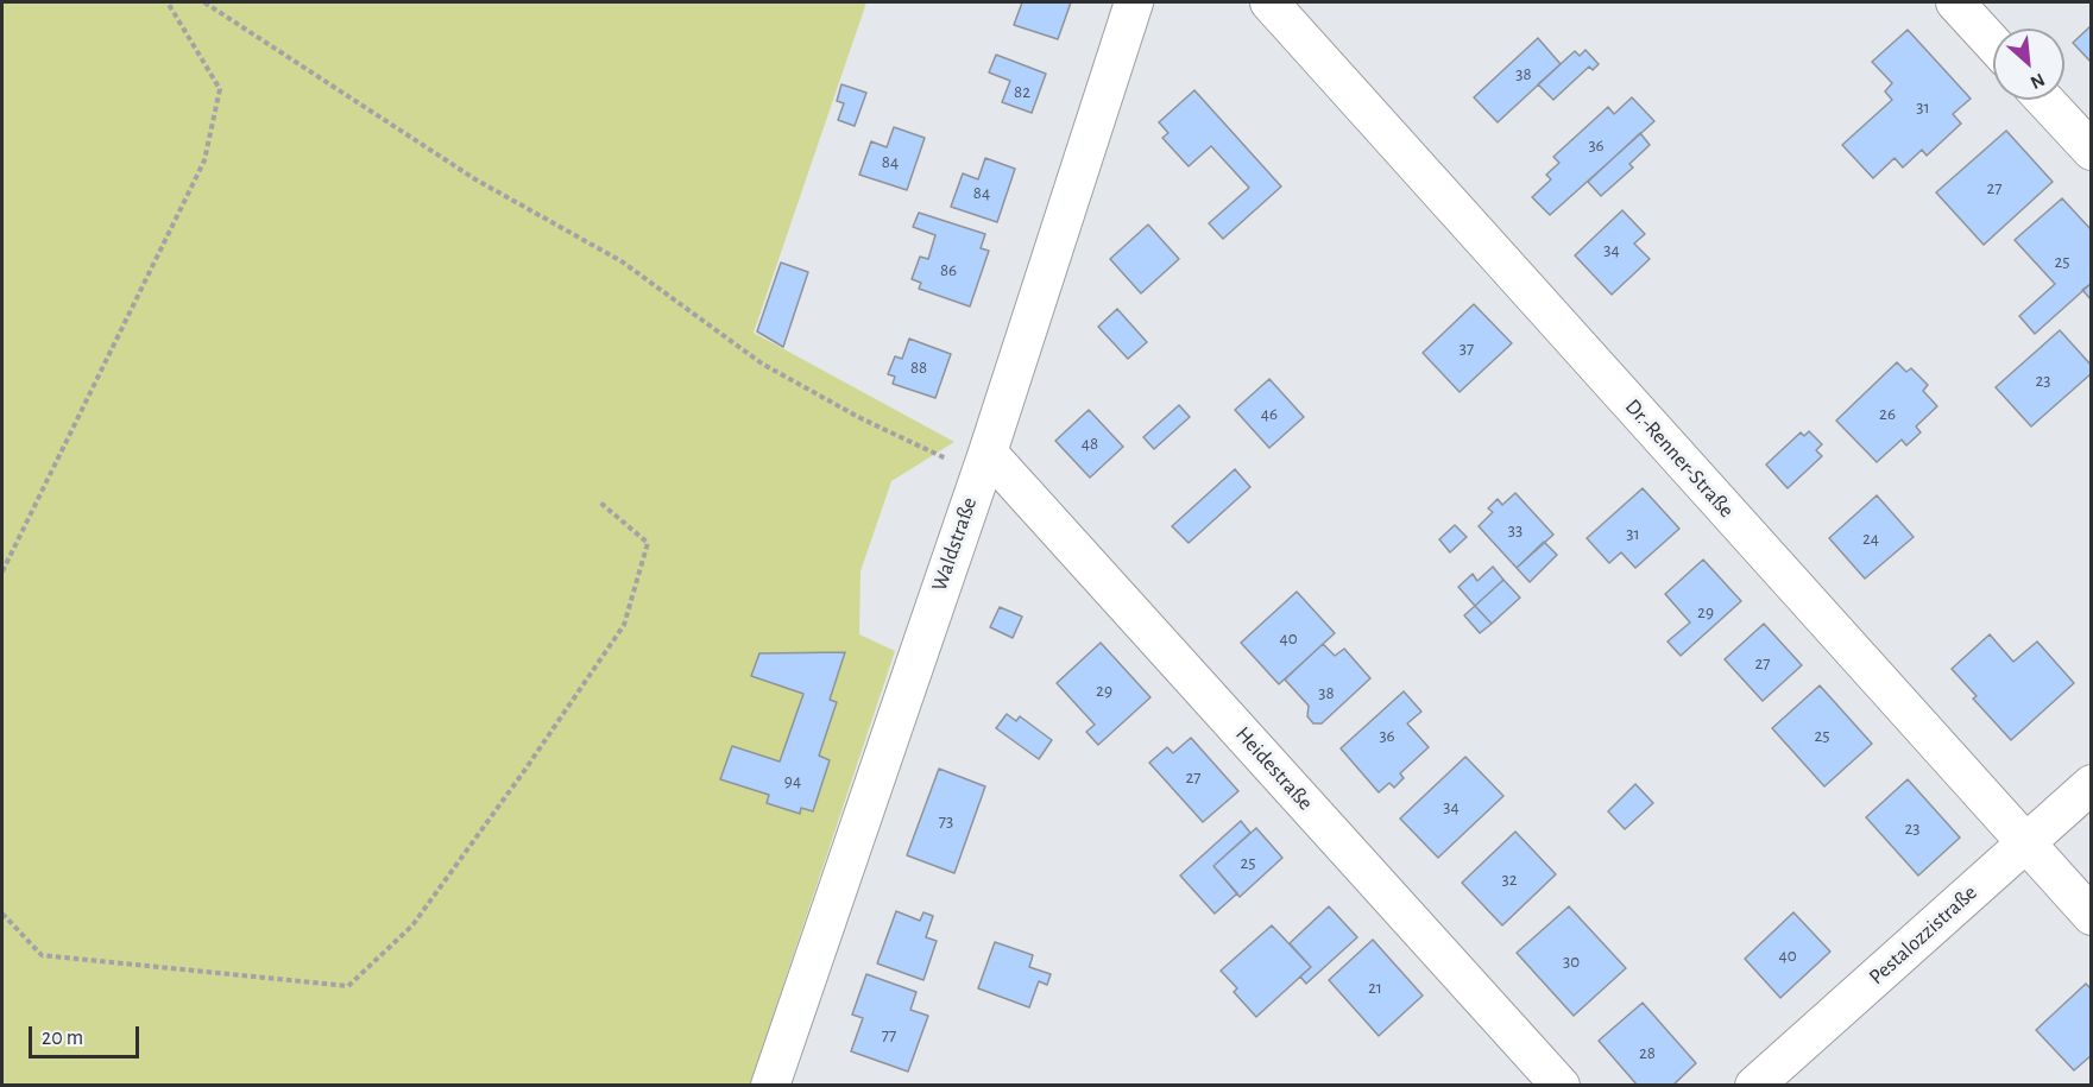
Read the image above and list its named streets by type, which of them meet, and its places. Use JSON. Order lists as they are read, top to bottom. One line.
{"streets":{"street":["Dr.-Renner-Straße","Waldstraße","Heidestraße","Pestalozzistraße"]},"crossings":[["Dr.-Renner-Straße","Pestalozzistraße"],["Waldstraße","Heidestraße"]],"house_numbers":["38","82","31","36","84","27","84","34","25","86","37","88","23","46","26","48","33","31","24","29","40","27","29","38","36","25","27","94","34","73","23","25","32","40","30","21","77","28"],"scale_bar":"20 m","north":"bottom right"}
